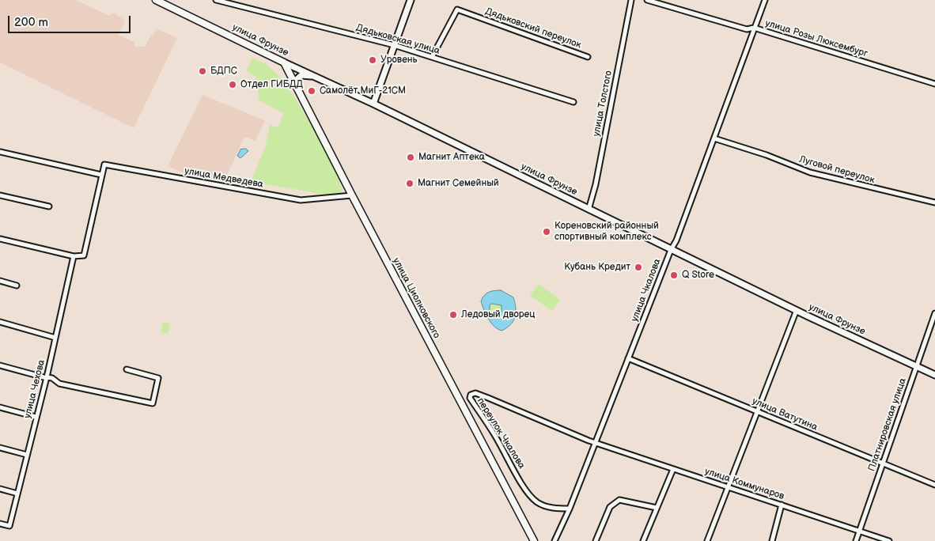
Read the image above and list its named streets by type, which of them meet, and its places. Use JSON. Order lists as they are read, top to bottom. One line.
{"streets":{"main road":["улица Фрунзе","улица Циолковского"],"street":["Дядьковский переулок","улица Розы Люксембург","Дядьковская улица","улица Толстого","Луговой переулок","улица Медведева","улица Чкалова","улица Чехова","улица Ватутина","Платнировская улица","переулок Чкалова","улица Коммунаров"]},"crossings":[["Дядьковский переулок","Дядьковская улица"],["улица Розы Люксембург","улица Чкалова"],["улица Фрунзе","улица Толстого"],["улица Фрунзе","улица Чкалова"],["улица Фрунзе","улица Циолковского"],["улица Фрунзе","Платнировская улица"],["Луговой переулок","улица Чкалова"],["улица Медведева","улица Циолковского"],["улица Чкалова","улица Ватутина"],["улица Чкалова","переулок Чкалова"],["улица Чкалова","улица Коммунаров"],["улица Ватутина","Платнировская улица"],["Платнировская улица","улица Коммунаров"],["переулок Чкалова","улица Коммунаров"]],"places":["Уровень","БДПС","Отдел ГИБДД","Самолёт МиГ-21СМ","Магнит Аптека","Магнит Семейный","Кореновский районный спортивный комплекс","Кубань Кредит","Q Store","Ледовый дворец"],"scale_bar":"200 m"}
